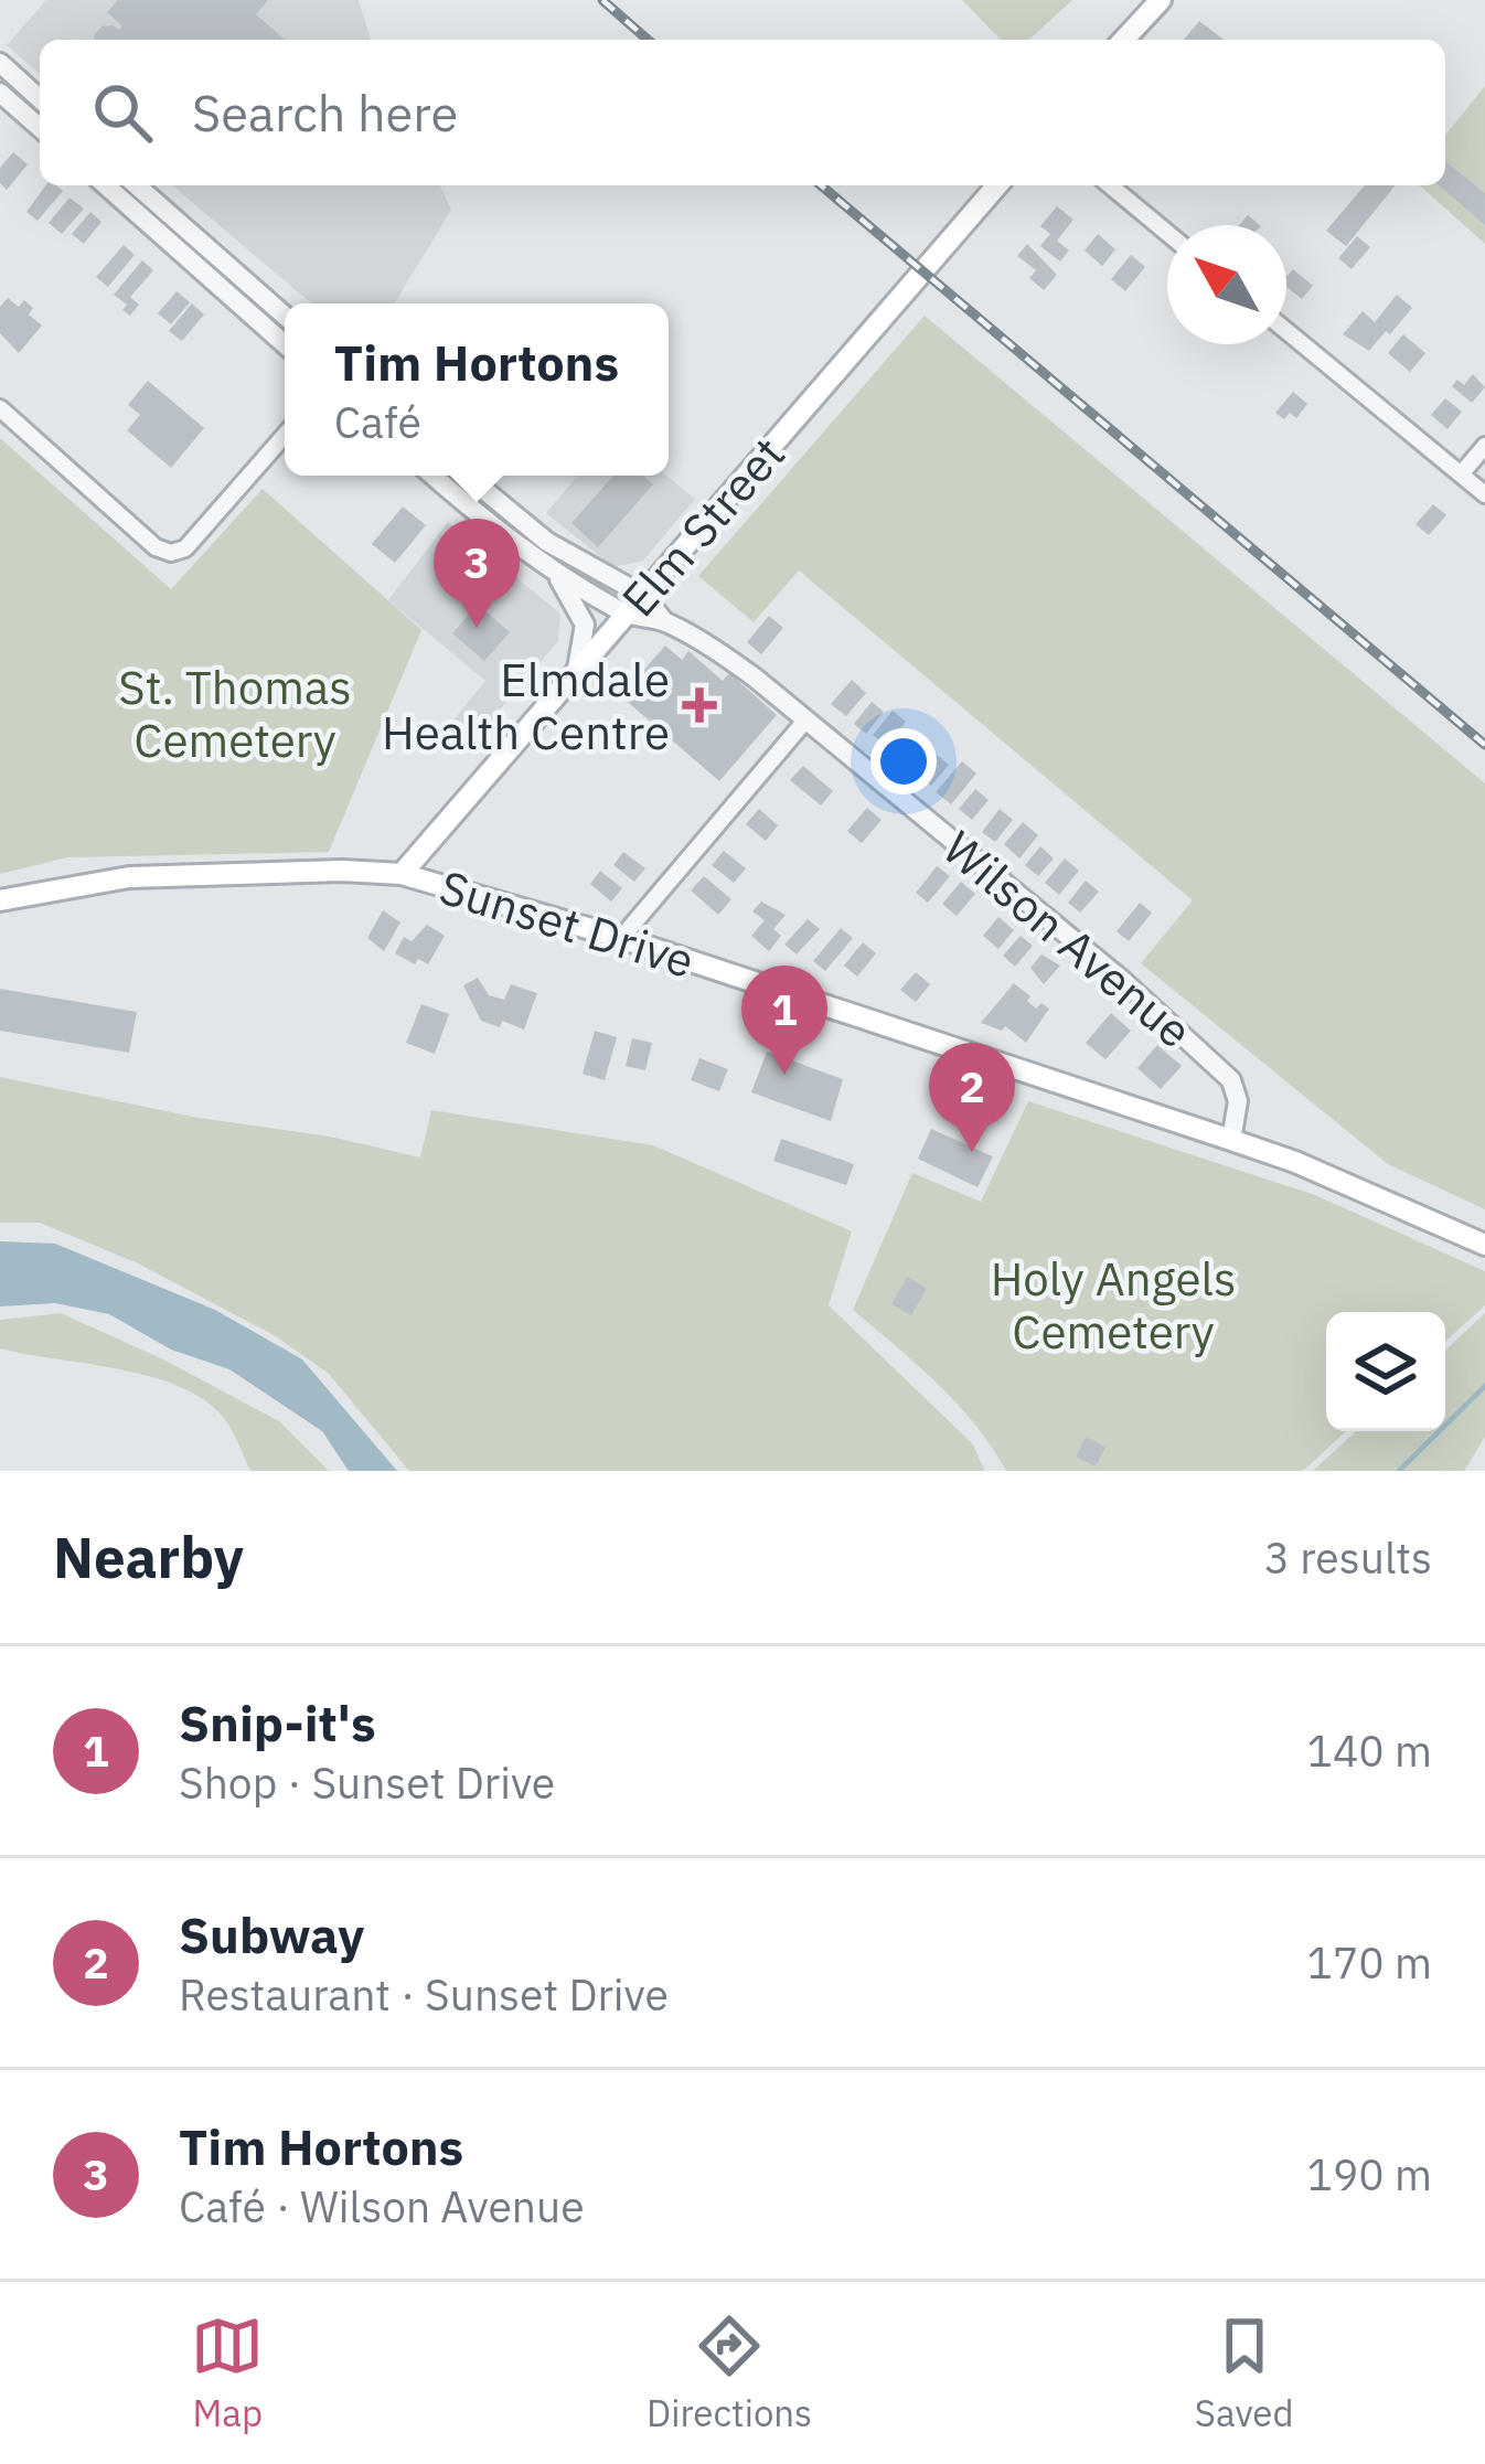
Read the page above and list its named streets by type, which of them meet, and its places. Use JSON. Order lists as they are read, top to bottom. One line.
{"streets":{"main road":["Elm Street","Sunset Drive"],"street":["Wilson Avenue"]},"crossings":[["Elm Street","Sunset Drive"],["Elm Street","Wilson Avenue"],["Sunset Drive","Wilson Avenue"]],"parks":["St. Thomas Cemetery","Holy Angels Cemetery"],"places":{"health":["Elmdale Health Centre"]},"north":"top left","page":{"search":"Search here","popup":["Tim Hortons","Café"],"pins":["3","1","2"],"heading":["Nearby","3 results"],"list":[{"mark":"1","name":"Snip-it's","note":"Shop · Sunset Drive","value":"140 m"},{"mark":"2","name":"Subway","note":"Restaurant · Sunset Drive","value":"170 m"},{"mark":"3","name":"Tim Hortons","note":"Café · Wilson Avenue","value":"190 m"}],"nav":["Map","Directions","Saved"]}}
